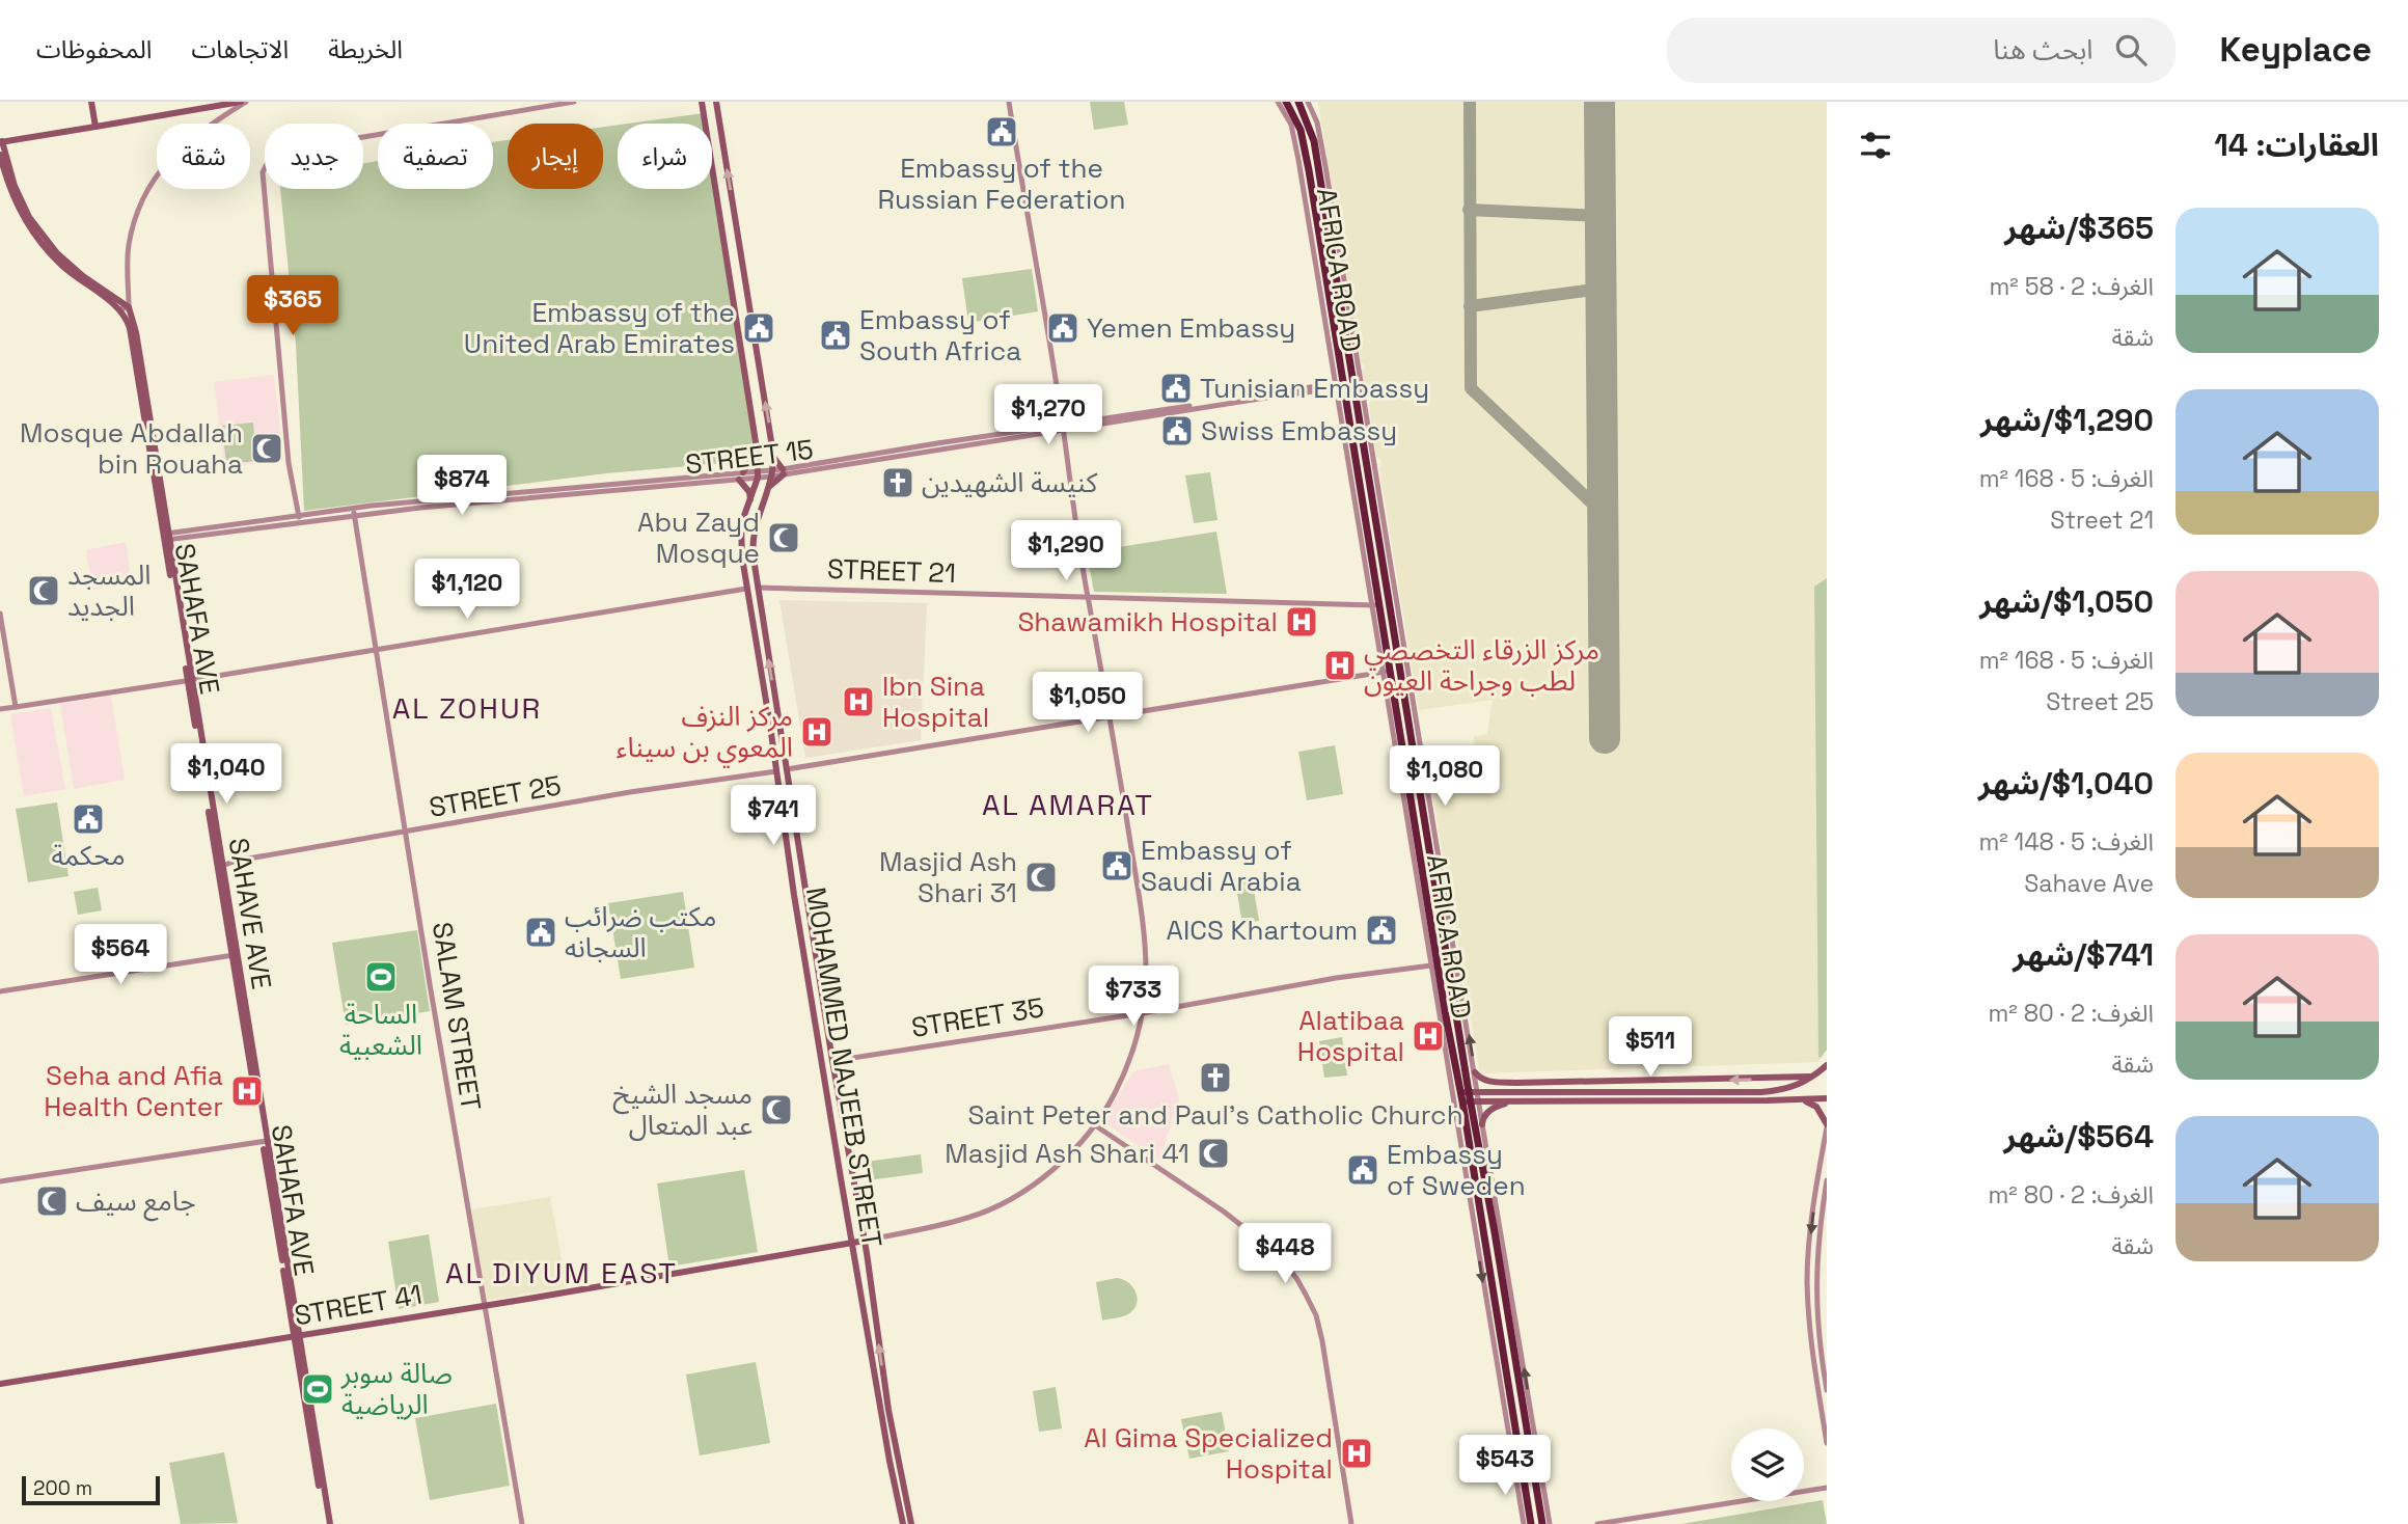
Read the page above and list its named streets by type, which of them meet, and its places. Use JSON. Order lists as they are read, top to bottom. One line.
{"streets":{"highway":["AFRICA ROAD"],"main road":["SAHAFA AVE","SAHAVE AVE","MOHAMMED NAJEEB STREET","STREET 41"],"street":["STREET 15","STREET 21","STREET 25","SALAM STREET","STREET 35"]},"crossings":[["AFRICA ROAD","STREET 15"],["AFRICA ROAD","STREET 21"],["AFRICA ROAD","STREET 35"],["STREET 15","SAHAFA AVE"],["STREET 15","SAHAVE AVE"],["STREET 15","SALAM STREET"],["STREET 15","MOHAMMED NAJEEB STREET"],["STREET 21","MOHAMMED NAJEEB STREET"],["SAHAFA AVE","SAHAVE AVE"],["STREET 25","SAHAVE AVE"],["STREET 25","SALAM STREET"],["STREET 25","MOHAMMED NAJEEB STREET"],["SAHAVE AVE","STREET 41"],["SALAM STREET","STREET 41"],["STREET 35","MOHAMMED NAJEEB STREET"],["MOHAMMED NAJEEB STREET","STREET 41"]],"districts":["AL ZOHUR","AL AMARAT","AL DIYUM EAST"],"places":{"public building":["Embassy of the Russian Federation","Embassy of the United Arab Emirates","Yemen Embassy","Embassy of South Africa","Tunisian Embassy","Swiss Embassy","محكمة","Embassy of Saudi Arabia","AICS Khartoum","مكتب ضرائب السجانه","Embassy of Sweden"],"mosque":["Mosque Abdallah bin Rouaha","Abu Zayd Mosque","المسجد الجديد","Masjid Ash Shari 31","مسجد الشيخ عبد المتعال","Masjid Ash Shari 41","جامع سيف"],"church":["كنيسة الشهيدين","Saint Peter and Paul's Catholic Church"],"hospital":["Shawamikh Hospital","مركز الزرقاء التخصصي لطب وجراحة العيون","Ibn Sina Hospital","مركز النزف المعوي بن سيناء","Alatibaa Hospital","Seha and Afia Health Center","Al Gima Specialized Hospital"],"sports":["الساحة الشعبية","صالة سوبر الرياضية"]},"scale_bar":"200 m","page":{"header":"Keyplace","search":"ابحث هنا","nav":["الخريطة","الاتجاهات","المحفوظات"],"heading":"العقارات: 14","chip":["شراء","إيجار","تصفية","جديد","شقة"],"list":[{"name":"$365/شهر","note":"الغرف: 2 · 58 m² · شقة"},{"name":"$1,290/شهر","note":"الغرف: 5 · 168 m² · Street 21"},{"name":"$1,050/شهر","note":"الغرف: 5 · 168 m² · Street 25"},{"name":"$1,040/شهر","note":"الغرف: 5 · 148 m² · Sahave Ave"},{"name":"$741/شهر","note":"الغرف: 2 · 80 m² · شقة"},{"name":"$564/شهر","note":"الغرف: 2 · 80 m² · شقة"}],"price":["$365","$1,270","$874","$1,290","$1,120","$1,050","$1,040","$1,080","$741","$564","$733","$511","$448","$543"],"scale":"200 m"}}
